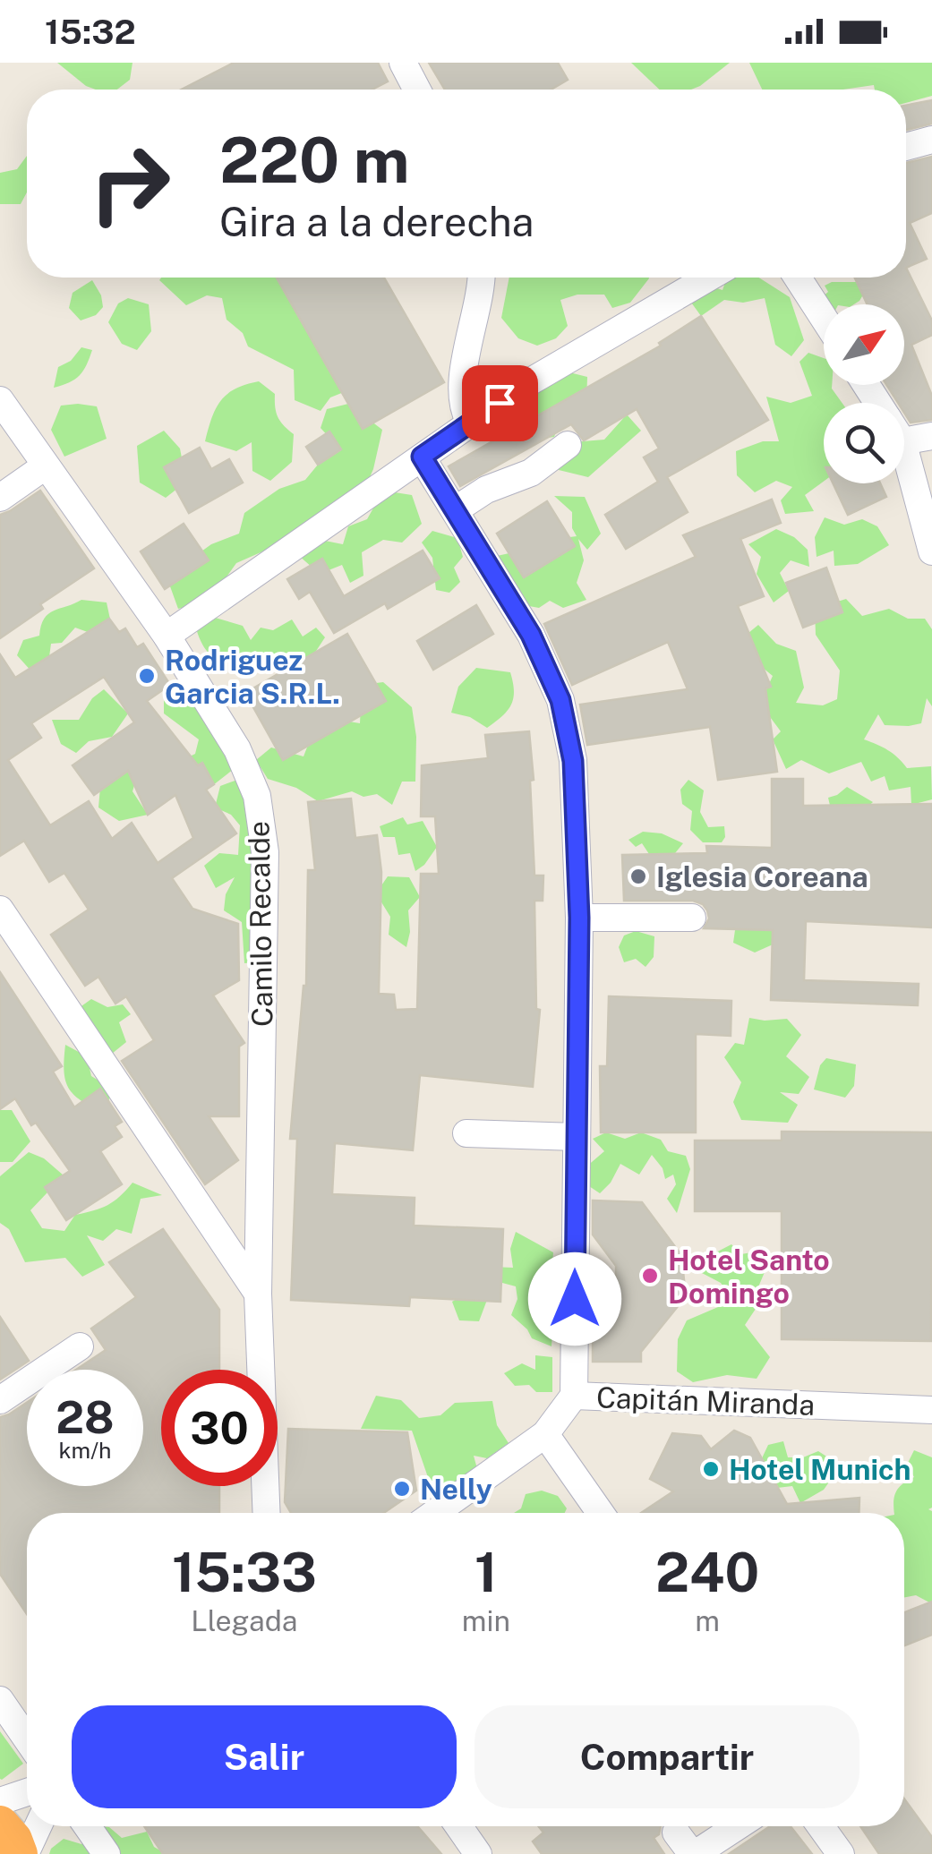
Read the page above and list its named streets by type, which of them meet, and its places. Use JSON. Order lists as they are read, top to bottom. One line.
{"streets":{"street":["Camilo Recalde","Capitán Miranda"]},"places":["Rodriguez Garcia S.R.L.","Iglesia Coreana","Hotel Santo Domingo","Hotel Munich","Nelly"],"north":"top right","page":{"status":"15:32","turn":["220 m","Gira a la derecha"],"speed":"28 km/h","limit":"30","eta":["15:33","Llegada","1","min","240","m"],"buttons":["Salir","Compartir"]}}
